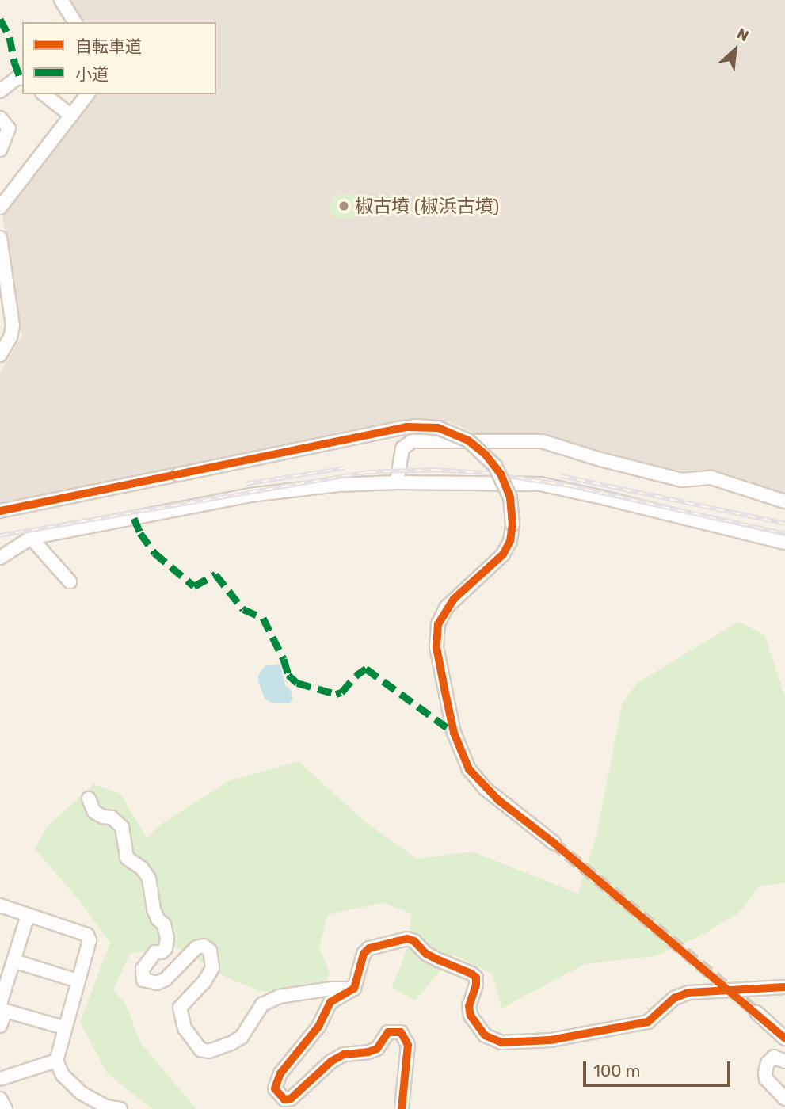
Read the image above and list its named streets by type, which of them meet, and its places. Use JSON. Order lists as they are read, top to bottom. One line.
{"places":["椒古墳 (椒浜古墳)"],"legend":["自転車道","小道"],"scale_bar":"100 m","north":"top right"}
